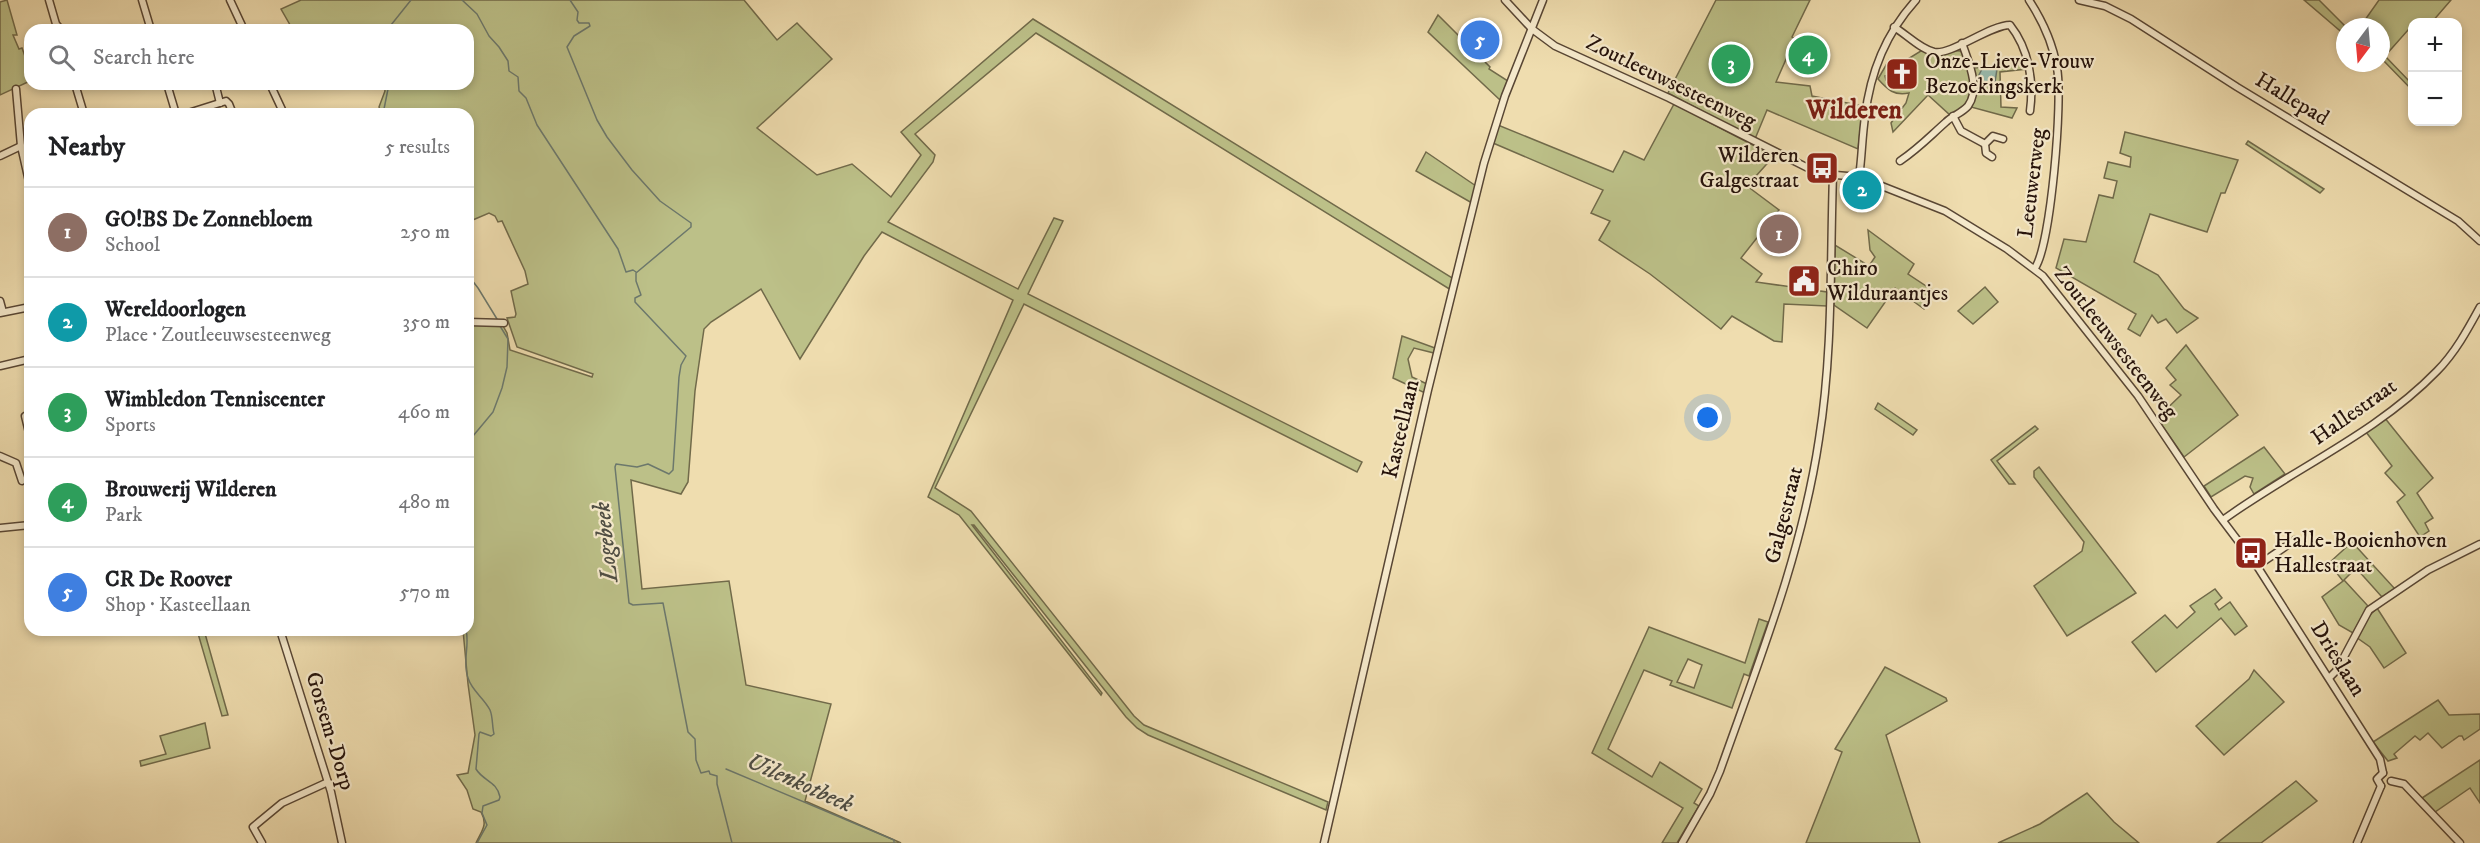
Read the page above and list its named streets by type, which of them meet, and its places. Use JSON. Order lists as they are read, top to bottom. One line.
{"streets":{"street":["Zoutleeuwsesteenweg","Hallepad","Leeuwerweg","Hallestraat","Kasteellaan","Galgestraat","Drieslaan","Gorsem-Dorp"]},"crossings":[["Zoutleeuwsesteenweg","Leeuwerweg"],["Zoutleeuwsesteenweg","Hallestraat"],["Zoutleeuwsesteenweg","Kasteellaan"],["Zoutleeuwsesteenweg","Galgestraat"],["Zoutleeuwsesteenweg","Drieslaan"],["Hallestraat","Drieslaan"]],"districts":["Wilderen"],"water":["Logebeek","Uilenkotbeek"],"places":{"church":["Onze-Lieve-Vrouw Bezoekingskerk"],"bus stop":["Wilderen Galgestraat","Halle-Booienhoven Hallestraat"],"public building":["Chiro Wilduraantjes"]},"north":"bottom","page":{"map_buttons":["+","−"],"pins":["5","4","3","2","1"],"search":"Search here","heading":["Nearby","5 results"],"list":[{"mark":"1","name":"GO!BS De Zonnebloem","note":"School","value":"250 m"},{"mark":"2","name":"Wereldoorlogen","note":"Place · Zoutleeuwsesteenweg","value":"350 m"},{"mark":"3","name":"Wimbledon Tenniscenter","note":"Sports","value":"460 m"},{"mark":"4","name":"Brouwerij Wilderen","note":"Park","value":"480 m"},{"mark":"5","name":"CR De Roover","note":"Shop · Kasteellaan","value":"570 m"}]}}
